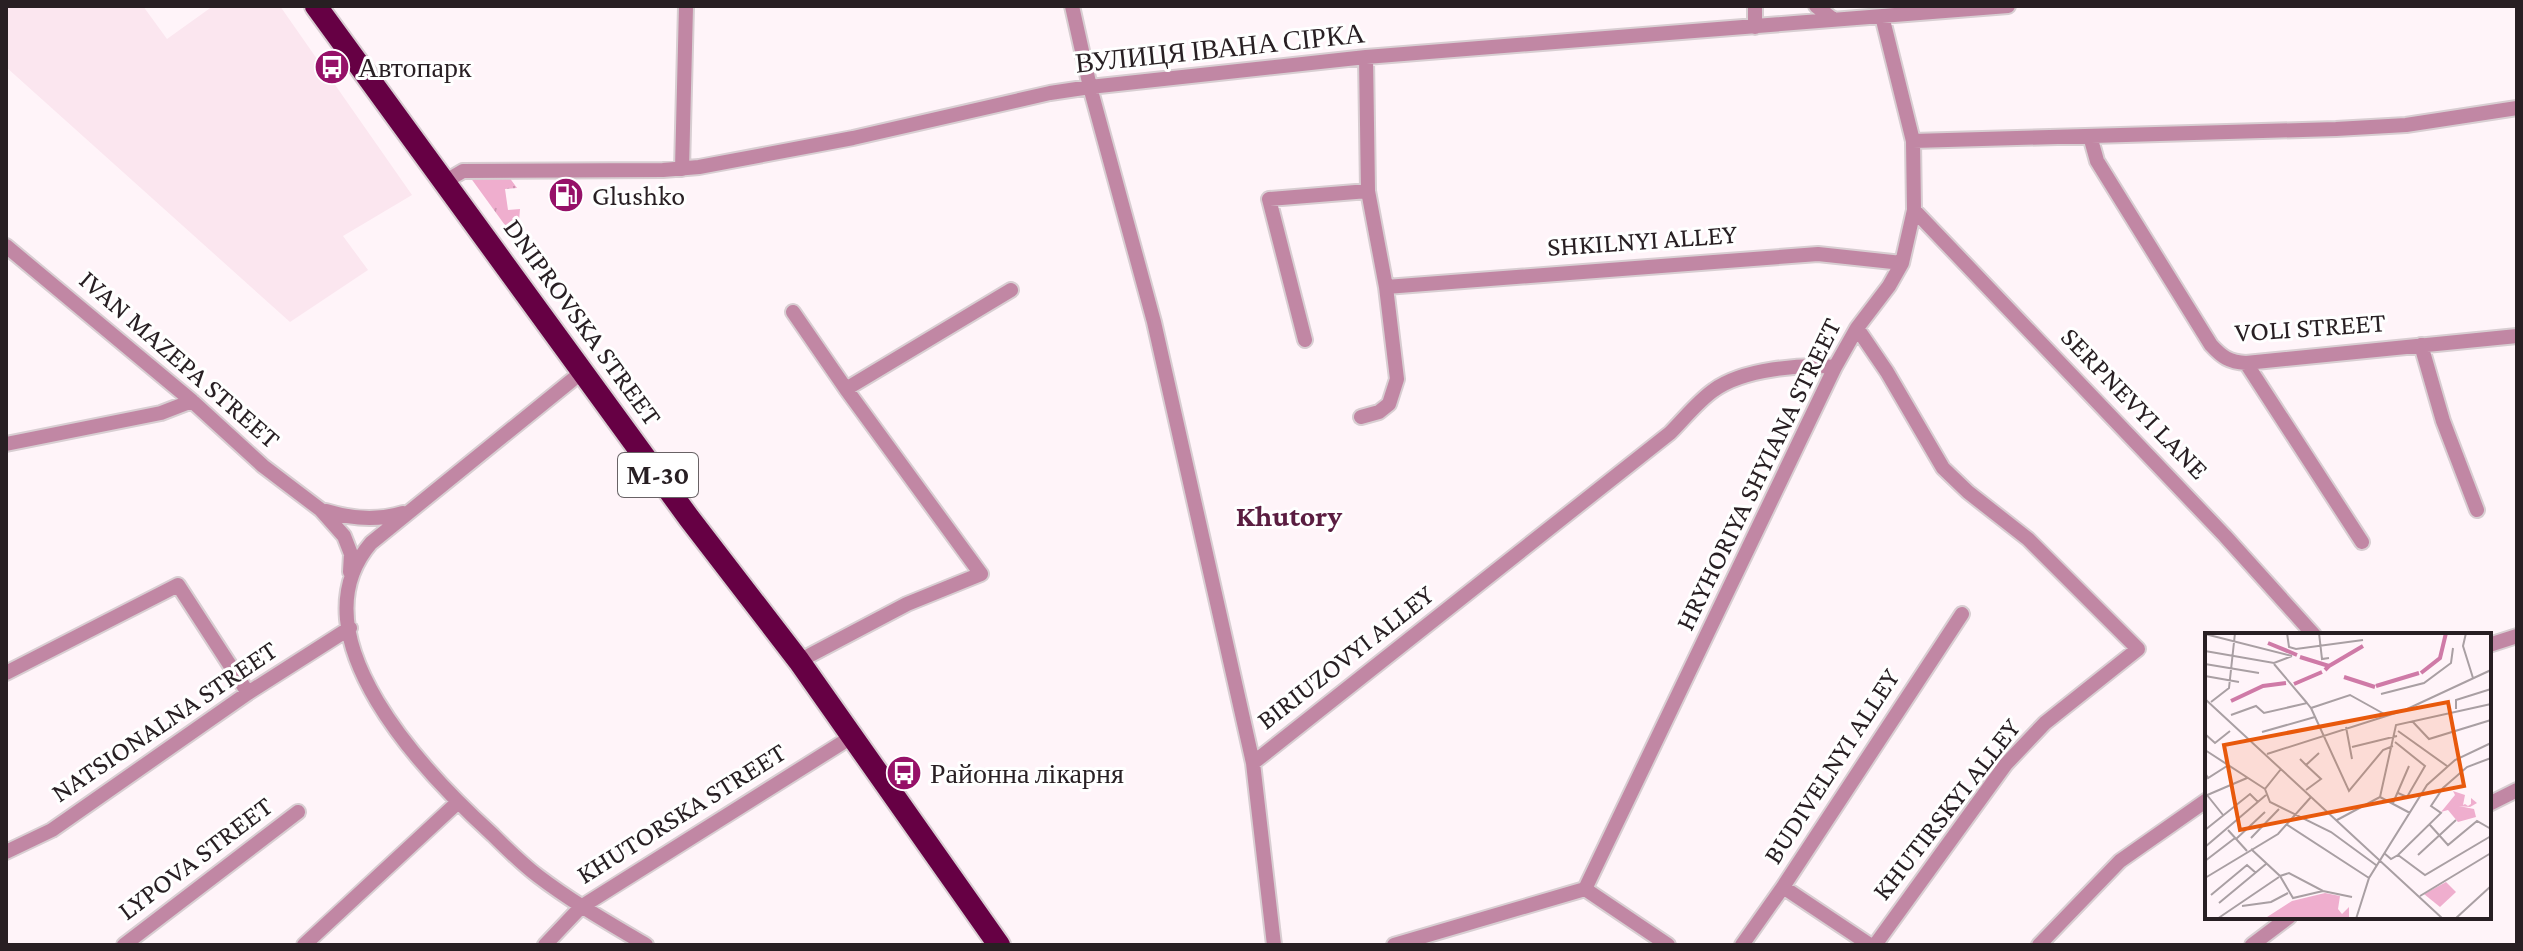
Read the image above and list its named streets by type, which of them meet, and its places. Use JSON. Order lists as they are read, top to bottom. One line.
{"streets":{"highway":["DNIPROVSKA STREET","М-30"],"street":["ВУЛИЦЯ ІВАНА СІРКА","SHKILNYI ALLEY","VOLI STREET","IVAN MAZEPA STREET","SERPNEVYI LANE","HRYHORIYA SHYIANA STREET","BIRIUZOVYI ALLEY","NATSIONALNA STREET","BUDIVELNYI ALLEY","KHUTIRSKYI ALLEY","KHUTORSKA STREET","LYPOVA STREET"]},"crossings":[["ВУЛИЦЯ ІВАНА СІРКА","DNIPROVSKA STREET"],["ВУЛИЦЯ ІВАНА СІРКА","HRYHORIYA SHYIANA STREET"],["ВУЛИЦЯ ІВАНА СІРКА","BIRIUZOVYI ALLEY"],["SHKILNYI ALLEY","HRYHORIYA SHYIANA STREET"],["DNIPROVSKA STREET","IVAN MAZEPA STREET"],["DNIPROVSKA STREET","KHUTORSKA STREET"],["IVAN MAZEPA STREET","NATSIONALNA STREET"],["IVAN MAZEPA STREET","KHUTORSKA STREET"],["SERPNEVYI LANE","HRYHORIYA SHYIANA STREET"],["HRYHORIYA SHYIANA STREET","BIRIUZOVYI ALLEY"],["HRYHORIYA SHYIANA STREET","KHUTIRSKYI ALLEY"],["BUDIVELNYI ALLEY","KHUTIRSKYI ALLEY"]],"districts":["Khutory"],"places":{"bus stop":["Автопарк","Районна лікарня"],"fuel station":["Glushko"]}}
